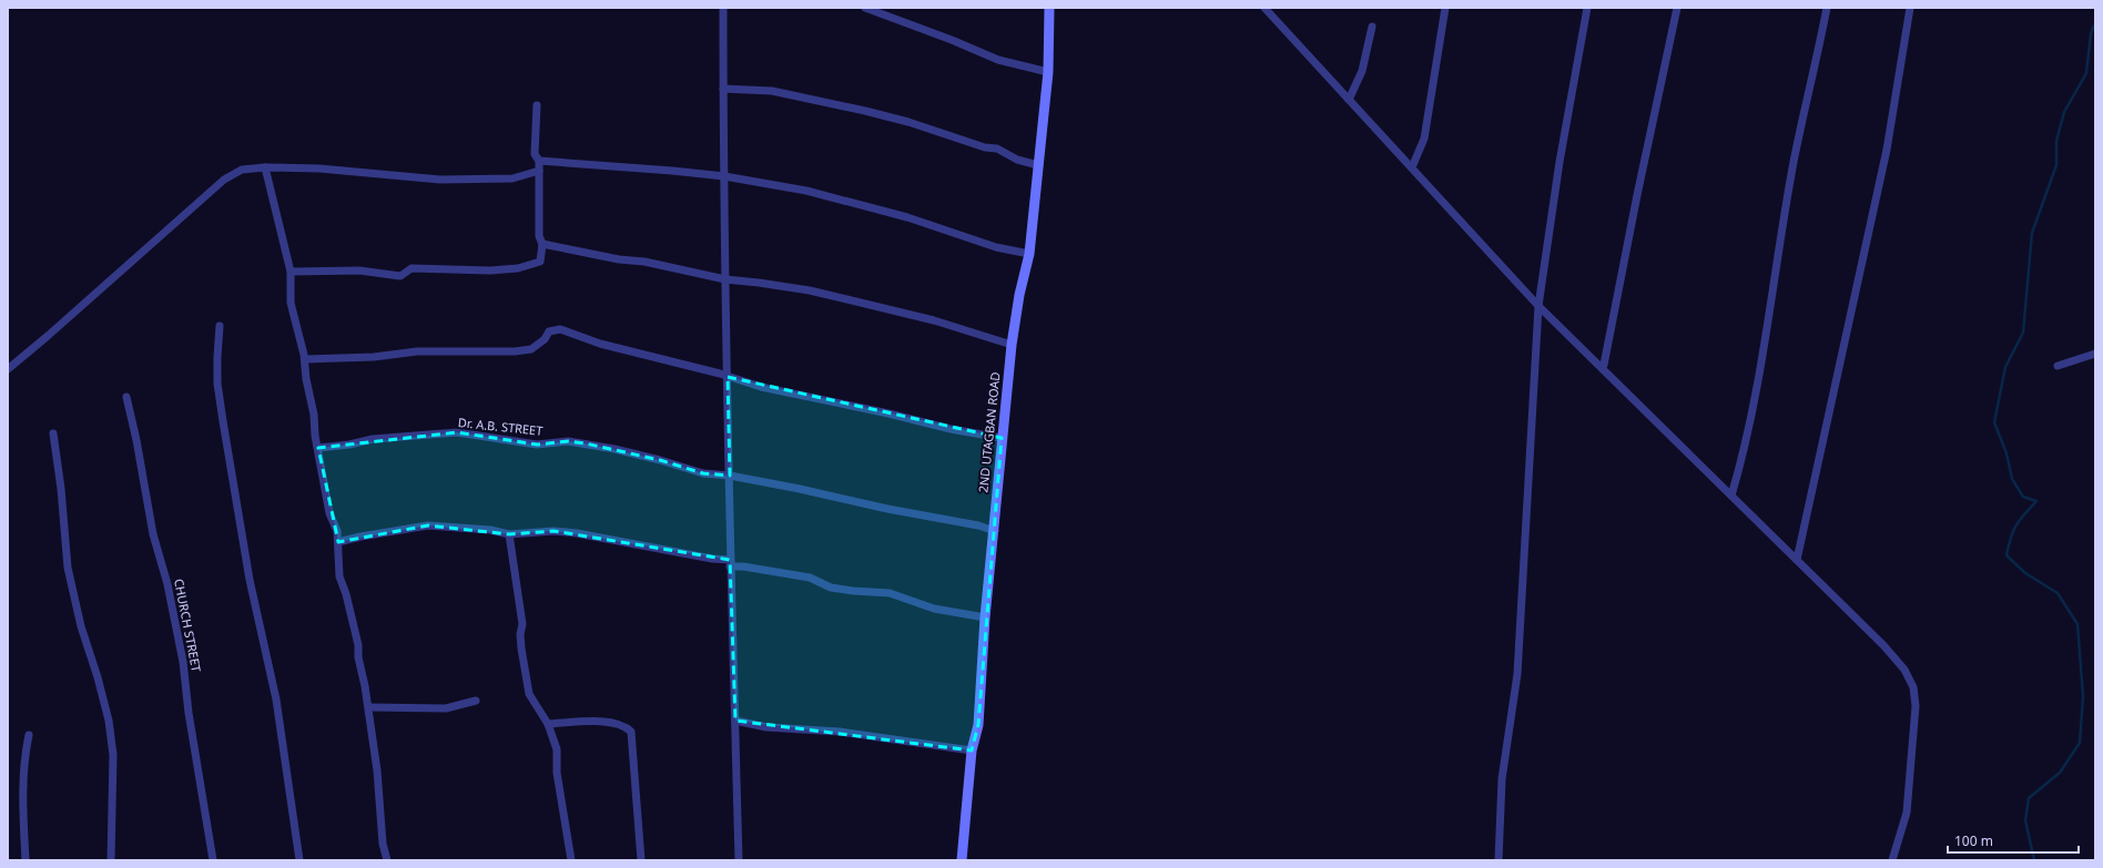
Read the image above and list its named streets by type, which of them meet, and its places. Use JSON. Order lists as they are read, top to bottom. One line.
{"streets":{"street":["Dr. A.B. STREET","2ND UTAGBAN ROAD","CHURCH STREET"]},"crossings":[["Dr. A.B. STREET","2ND UTAGBAN ROAD"]],"scale_bar":"100 m"}
